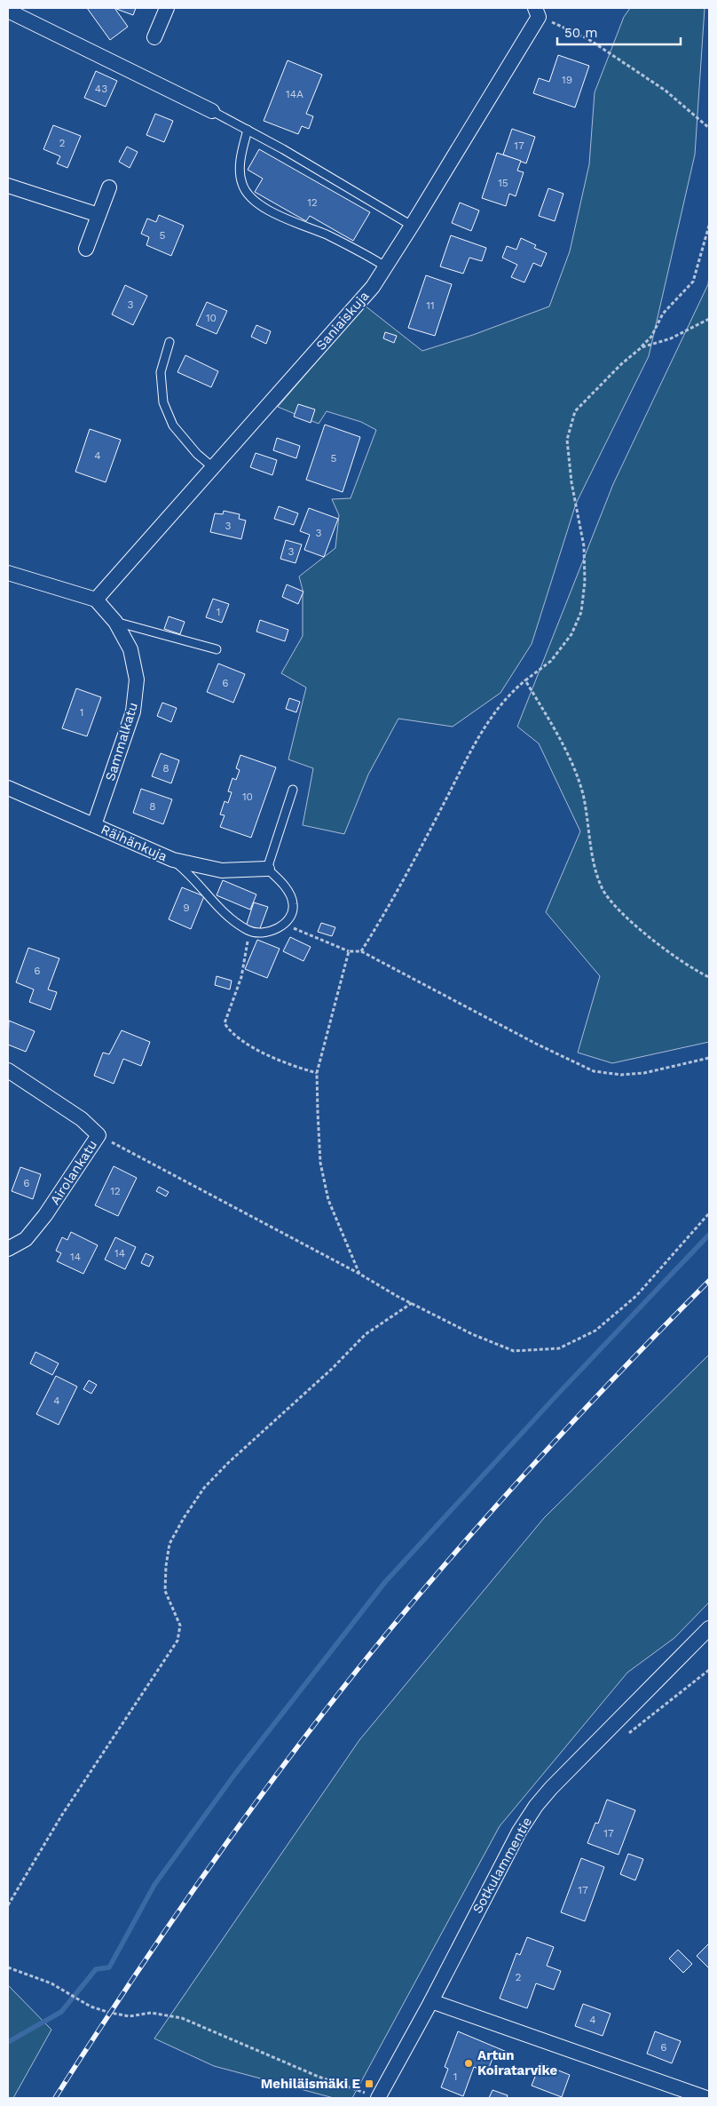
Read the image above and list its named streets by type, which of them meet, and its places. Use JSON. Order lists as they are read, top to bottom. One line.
{"streets":{"street":["Saniaiskuja","Sammalkatu","Räihänkuja","Airolankatu","Sotkulammentie"]},"crossings":[["Saniaiskuja","Sammalkatu"],["Sammalkatu","Räihänkuja"]],"places":{"other":["Artun Koiratarvike"],"transit":["Mehiläismäki E"]},"house_numbers":["19","43","14A","2","17","15","12","5","3","11","10","4","5","3","3","3","1","6","1","8","10","8","9","6","6","12","14","14","4","17","17","2","4","6","1"],"scale_bar":"50 m"}
